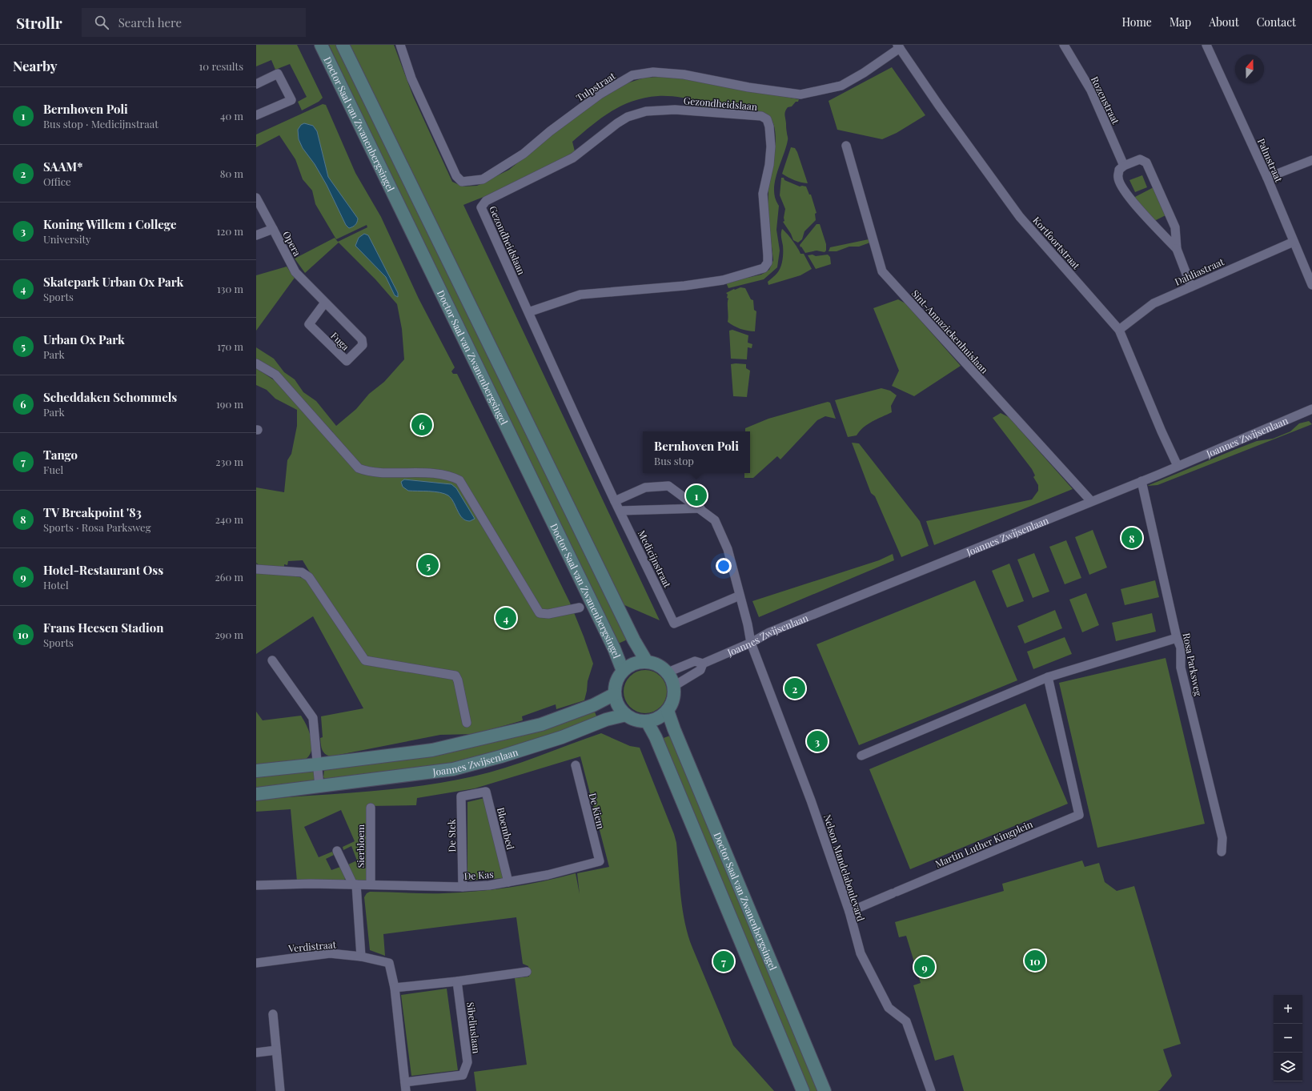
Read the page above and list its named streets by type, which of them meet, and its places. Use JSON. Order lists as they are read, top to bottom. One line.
{"streets":{"main road":["Doctor Saal van Zwanenbergsingel","Joannes Zwijsenlaan"],"street":["Tulpstraat","Rozenstraat","Gezondheidslaan","Palmstraat","Kortfoortstraat","Opera","Dahliastraat","Sint-Annaziekenhuislaan","Fuga","Medicijnstraat","Rosa Parksweg","De Kiem","Bloembed","De Stek","Martin Luther Kingplein","Sierbloem","Nelson Mandelaboulevard","De Kas","Verdistraat","Sibeliuslaan"]},"crossings":[["Tulpstraat","Kortfoortstraat"],["Gezondheidslaan","Medicijnstraat"],["Doctor Saal van Zwanenbergsingel","Joannes Zwijsenlaan"],["Palmstraat","Dahliastraat"],["Kortfoortstraat","Dahliastraat"],["Kortfoortstraat","Joannes Zwijsenlaan"],["Opera","Fuga"],["Sint-Annaziekenhuislaan","Joannes Zwijsenlaan"],["Joannes Zwijsenlaan","Rosa Parksweg"],["Joannes Zwijsenlaan","Nelson Mandelaboulevard"],["De Kiem","De Kas"],["Bloembed","De Stek"],["Bloembed","De Kas"],["De Stek","De Kas"],["Martin Luther Kingplein","Nelson Mandelaboulevard"],["Sierbloem","De Kas"],["Verdistraat","Sibeliuslaan"]],"north":"top","page":{"header":"Strollr","search":"Search here","nav":["Home","Map","About","Contact"],"heading":["Nearby","10 results"],"list":[{"mark":"1","name":"Bernhoven Poli","note":"Bus stop · Medicijnstraat","value":"40 m"},{"mark":"2","name":"SAAM*","note":"Office","value":"80 m"},{"mark":"3","name":"Koning Willem 1 College","note":"University","value":"120 m"},{"mark":"4","name":"Skatepark Urban Ox Park","note":"Sports","value":"130 m"},{"mark":"5","name":"Urban Ox Park","note":"Park","value":"170 m"},{"mark":"6","name":"Scheddaken Schommels","note":"Park","value":"190 m"},{"mark":"7","name":"Tango","note":"Fuel","value":"230 m"},{"mark":"8","name":"TV Breakpoint '83","note":"Sports · Rosa Parksweg","value":"240 m"},{"mark":"9","name":"Hotel-Restaurant Oss","note":"Hotel","value":"260 m"},{"mark":"10","name":"Frans Heesen Stadion","note":"Sports","value":"290 m"}],"pins":["6","1","8","5","4","2","3","10","7","9"],"popup":["Bernhoven Poli","Bus stop"],"map_buttons":["+","−"]}}
